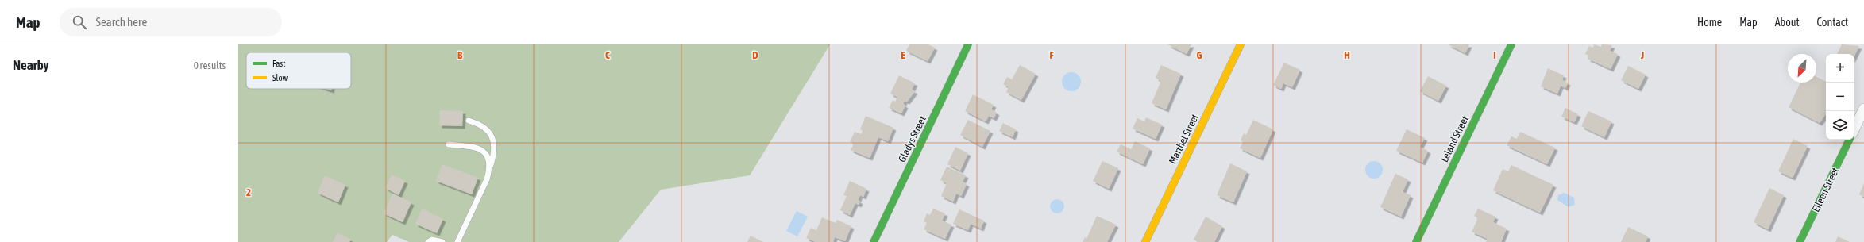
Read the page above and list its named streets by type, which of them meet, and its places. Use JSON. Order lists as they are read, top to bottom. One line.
{"streets":{"street":["Gladys Street","Marthel Street","Leland Street","Eileen Street"]},"legend":["Fast","Slow"],"north":"bottom left","page":{"header":"Map","search":"Search here","nav":["Home","Map","About","Contact"],"heading":["Nearby","0 results"],"map_buttons":["+","−"]},"grid":{"columns":["B","C","D","E","F","G","H","I","J"],"rows":["2"]}}
